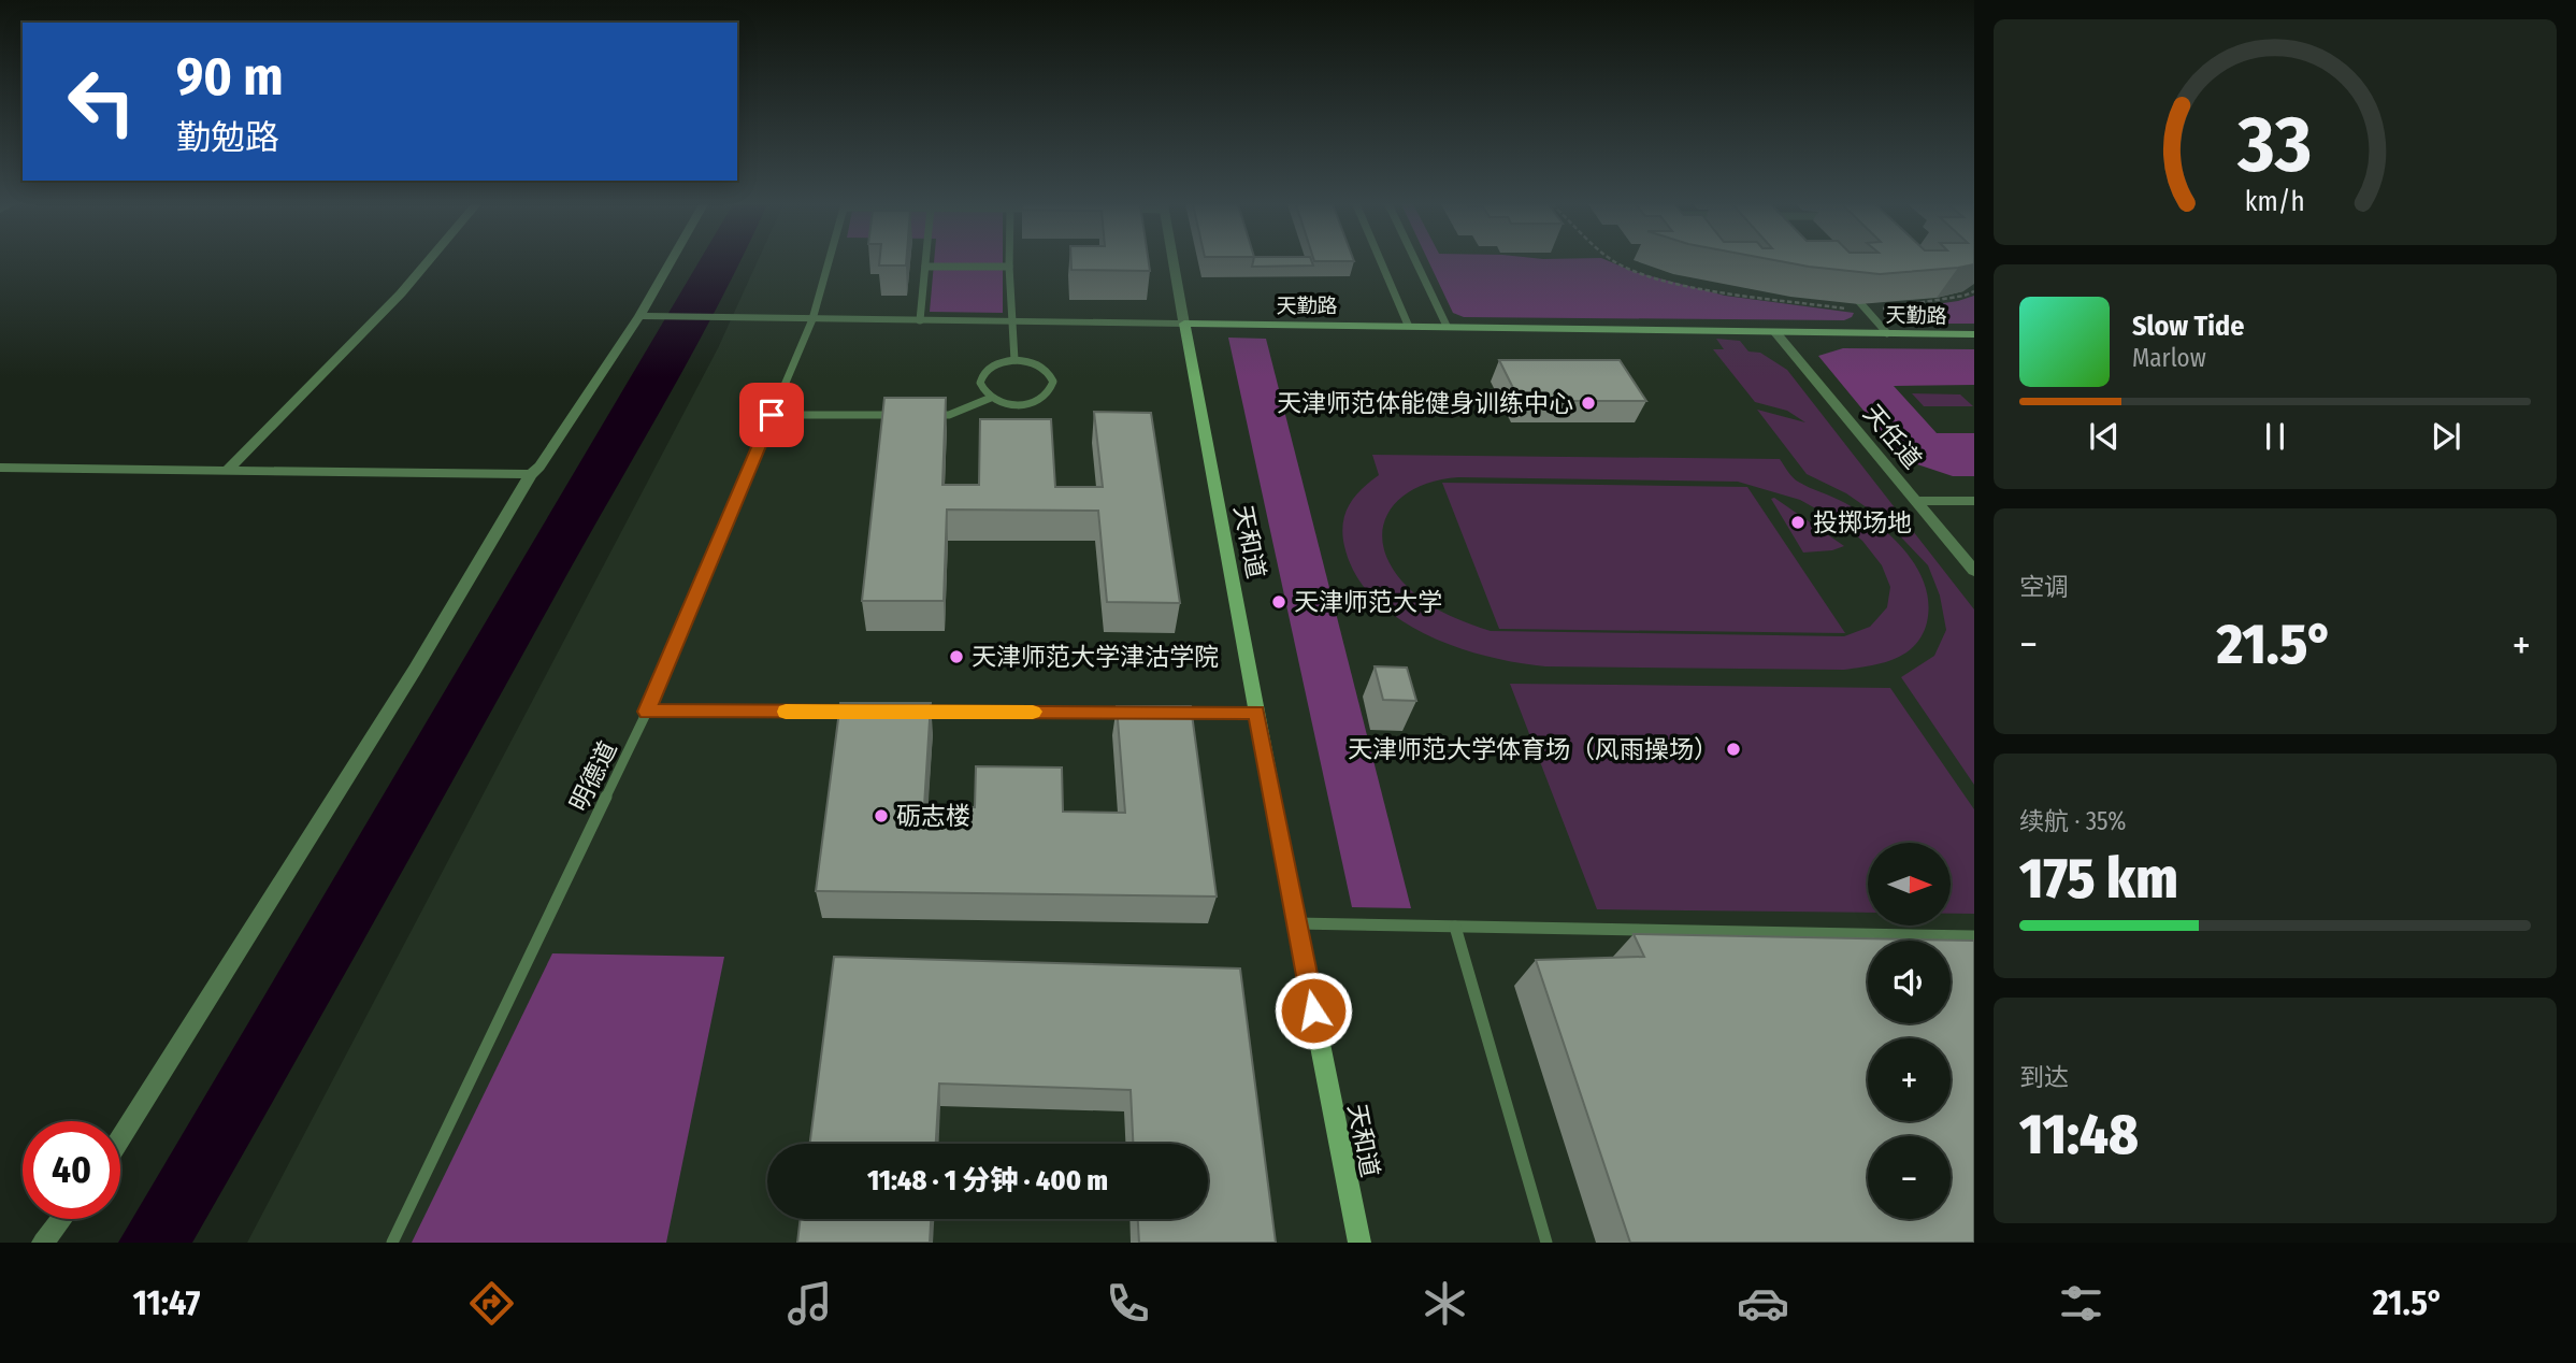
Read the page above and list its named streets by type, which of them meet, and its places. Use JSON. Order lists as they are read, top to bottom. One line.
{"streets":{"street":["天勤路","天任道","天和道"],"lane":["明德道"]},"crossings":[["天勤路","天任道"],["天勤路","天和道"],["天勤路","明德道"]],"places":["天津师范体能健身训练中心","投掷场地","天津师范大学","天津师范大学津沽学院","天津师范大学体育场（风雨操场）","砺志楼"],"north":"right","page":{"turn":["90 m","勤勉路"],"song":["Slow Tide","Marlow"],"tile":["空调",["续航 · 35%","175 km"],["到达","11:48"]],"heat":["−","21.5°","+"],"map_buttons":["+","−"],"limit":"40","trip":"11:48 · 1 分钟 · 400 m","tabs":["11:47","21.5°"],"gauge":["33","km/h"]}}
